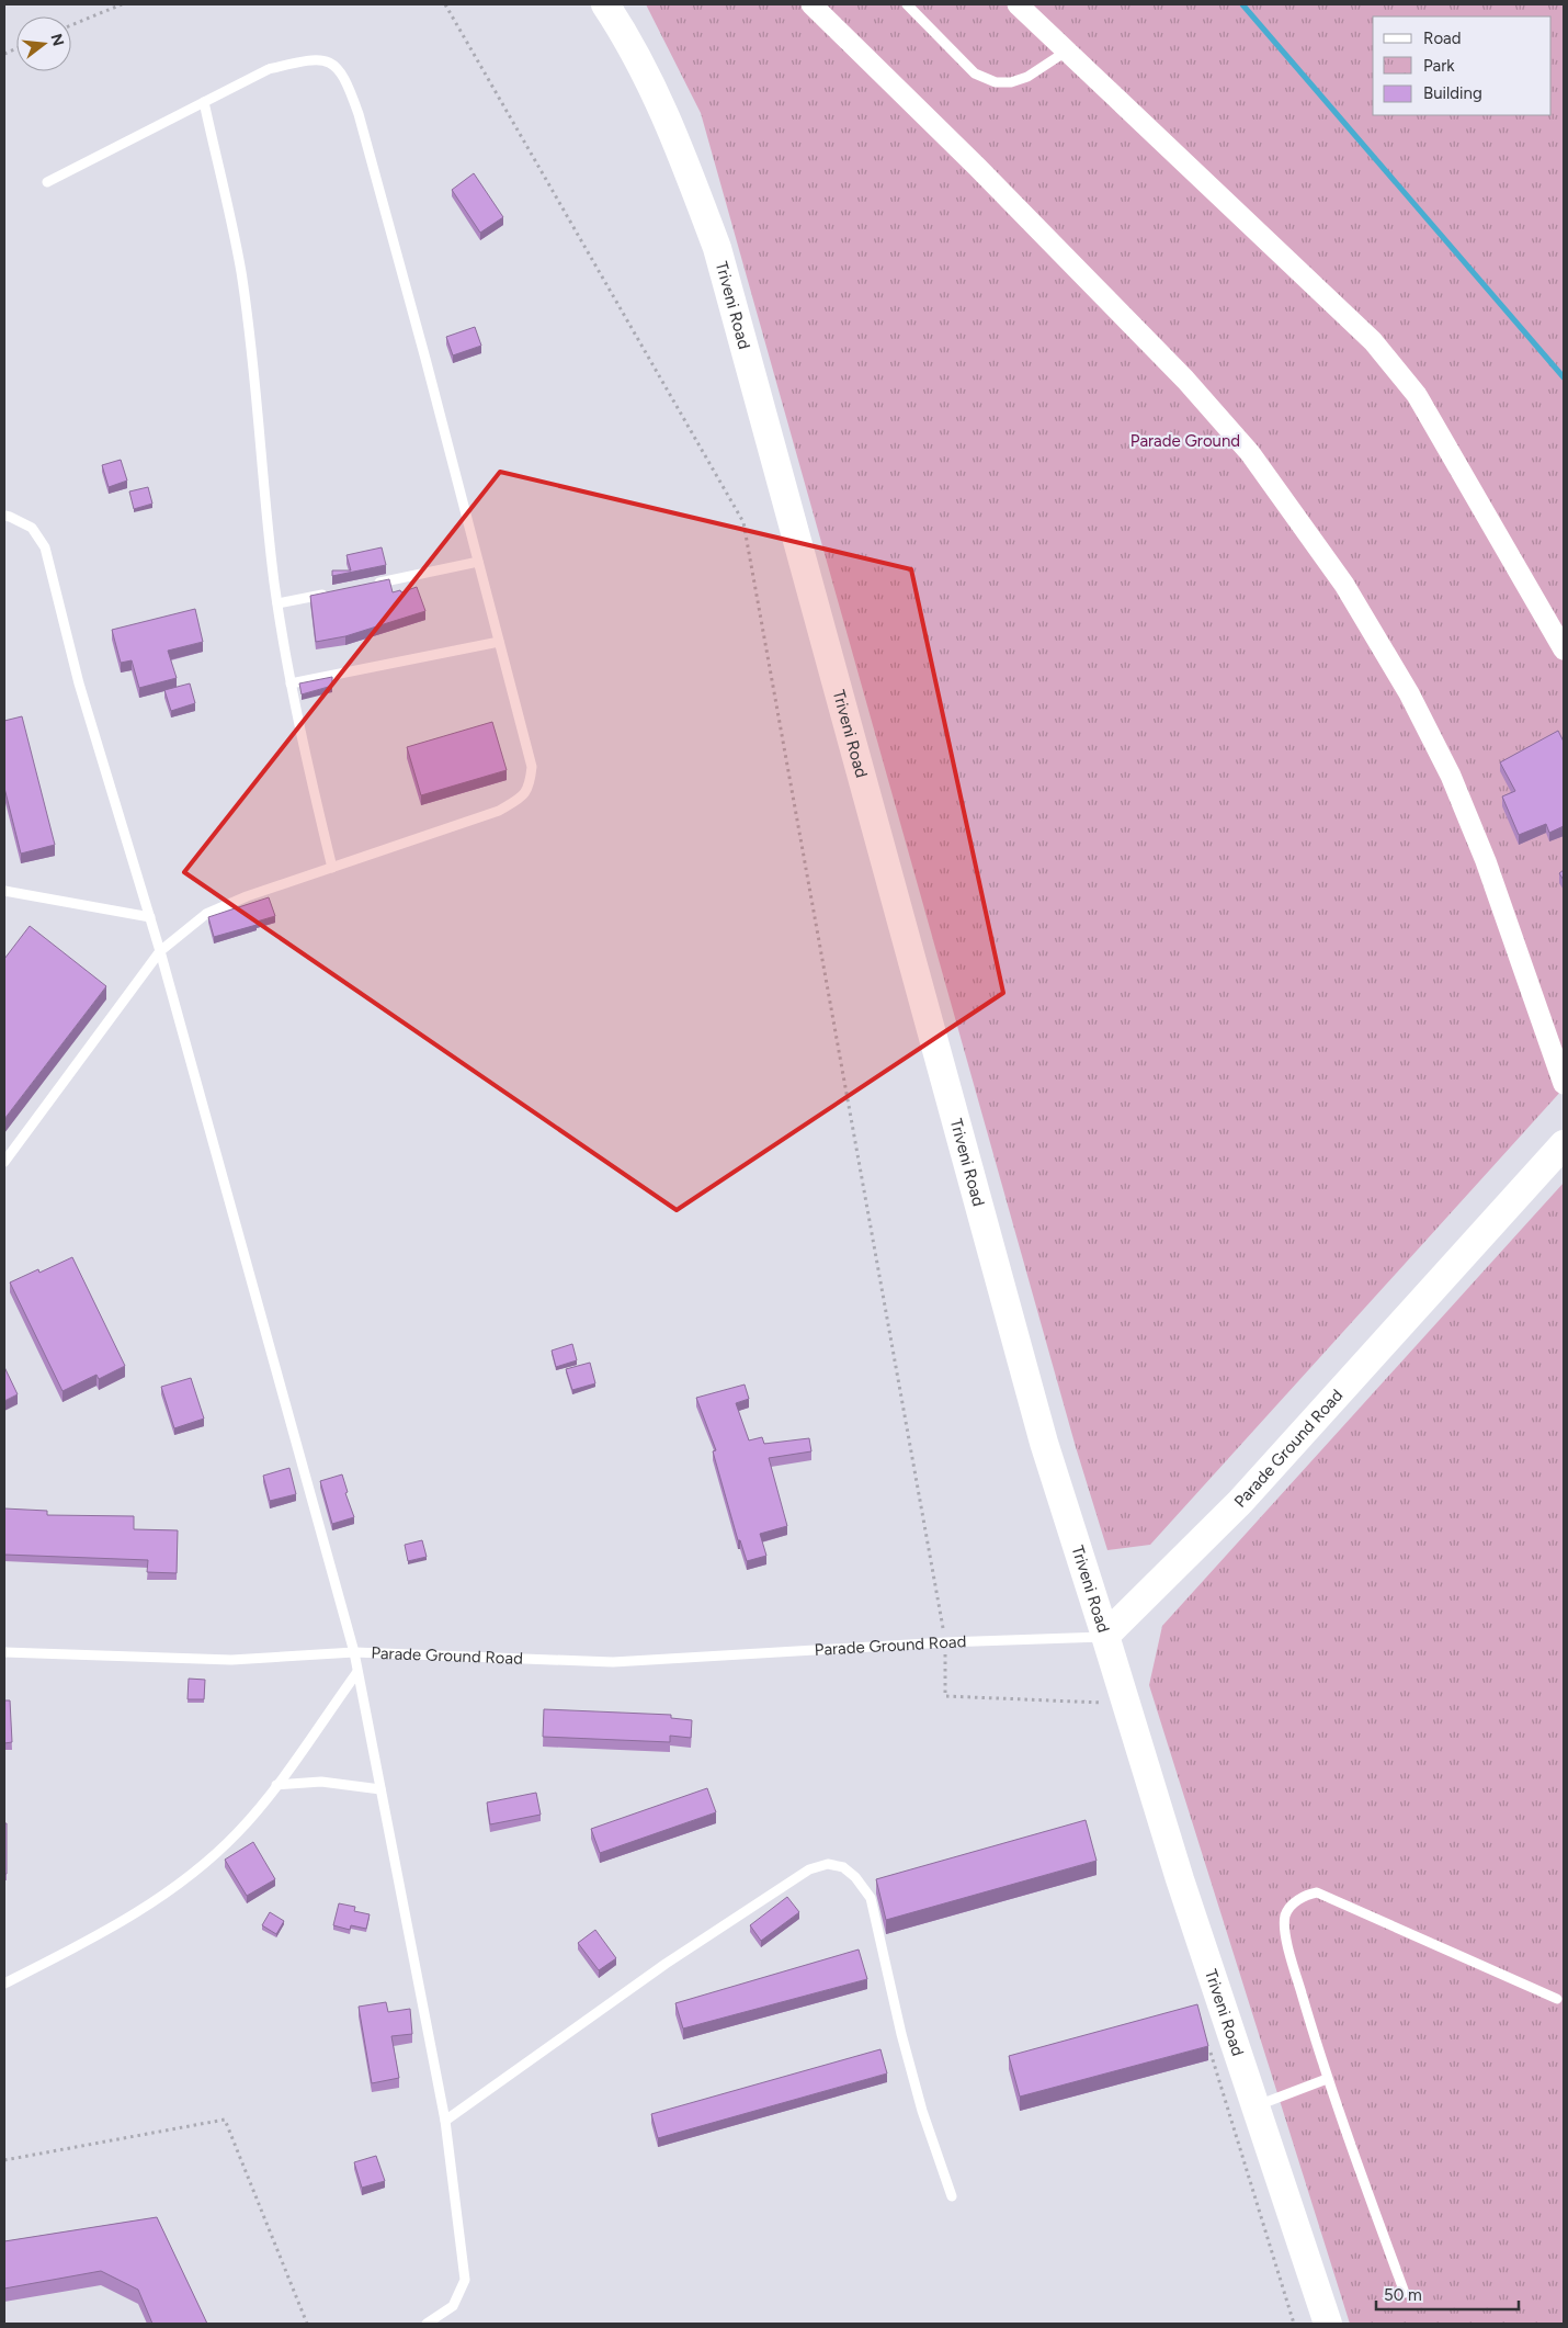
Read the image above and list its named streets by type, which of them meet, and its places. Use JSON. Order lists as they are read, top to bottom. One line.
{"streets":{"main road":["Triveni Road","Parade Ground Road"]},"crossings":[["Triveni Road","Parade Ground Road"]],"parks":["Parade Ground"],"legend":["Road","Park","Building"],"scale_bar":"50 m","north":"right"}
